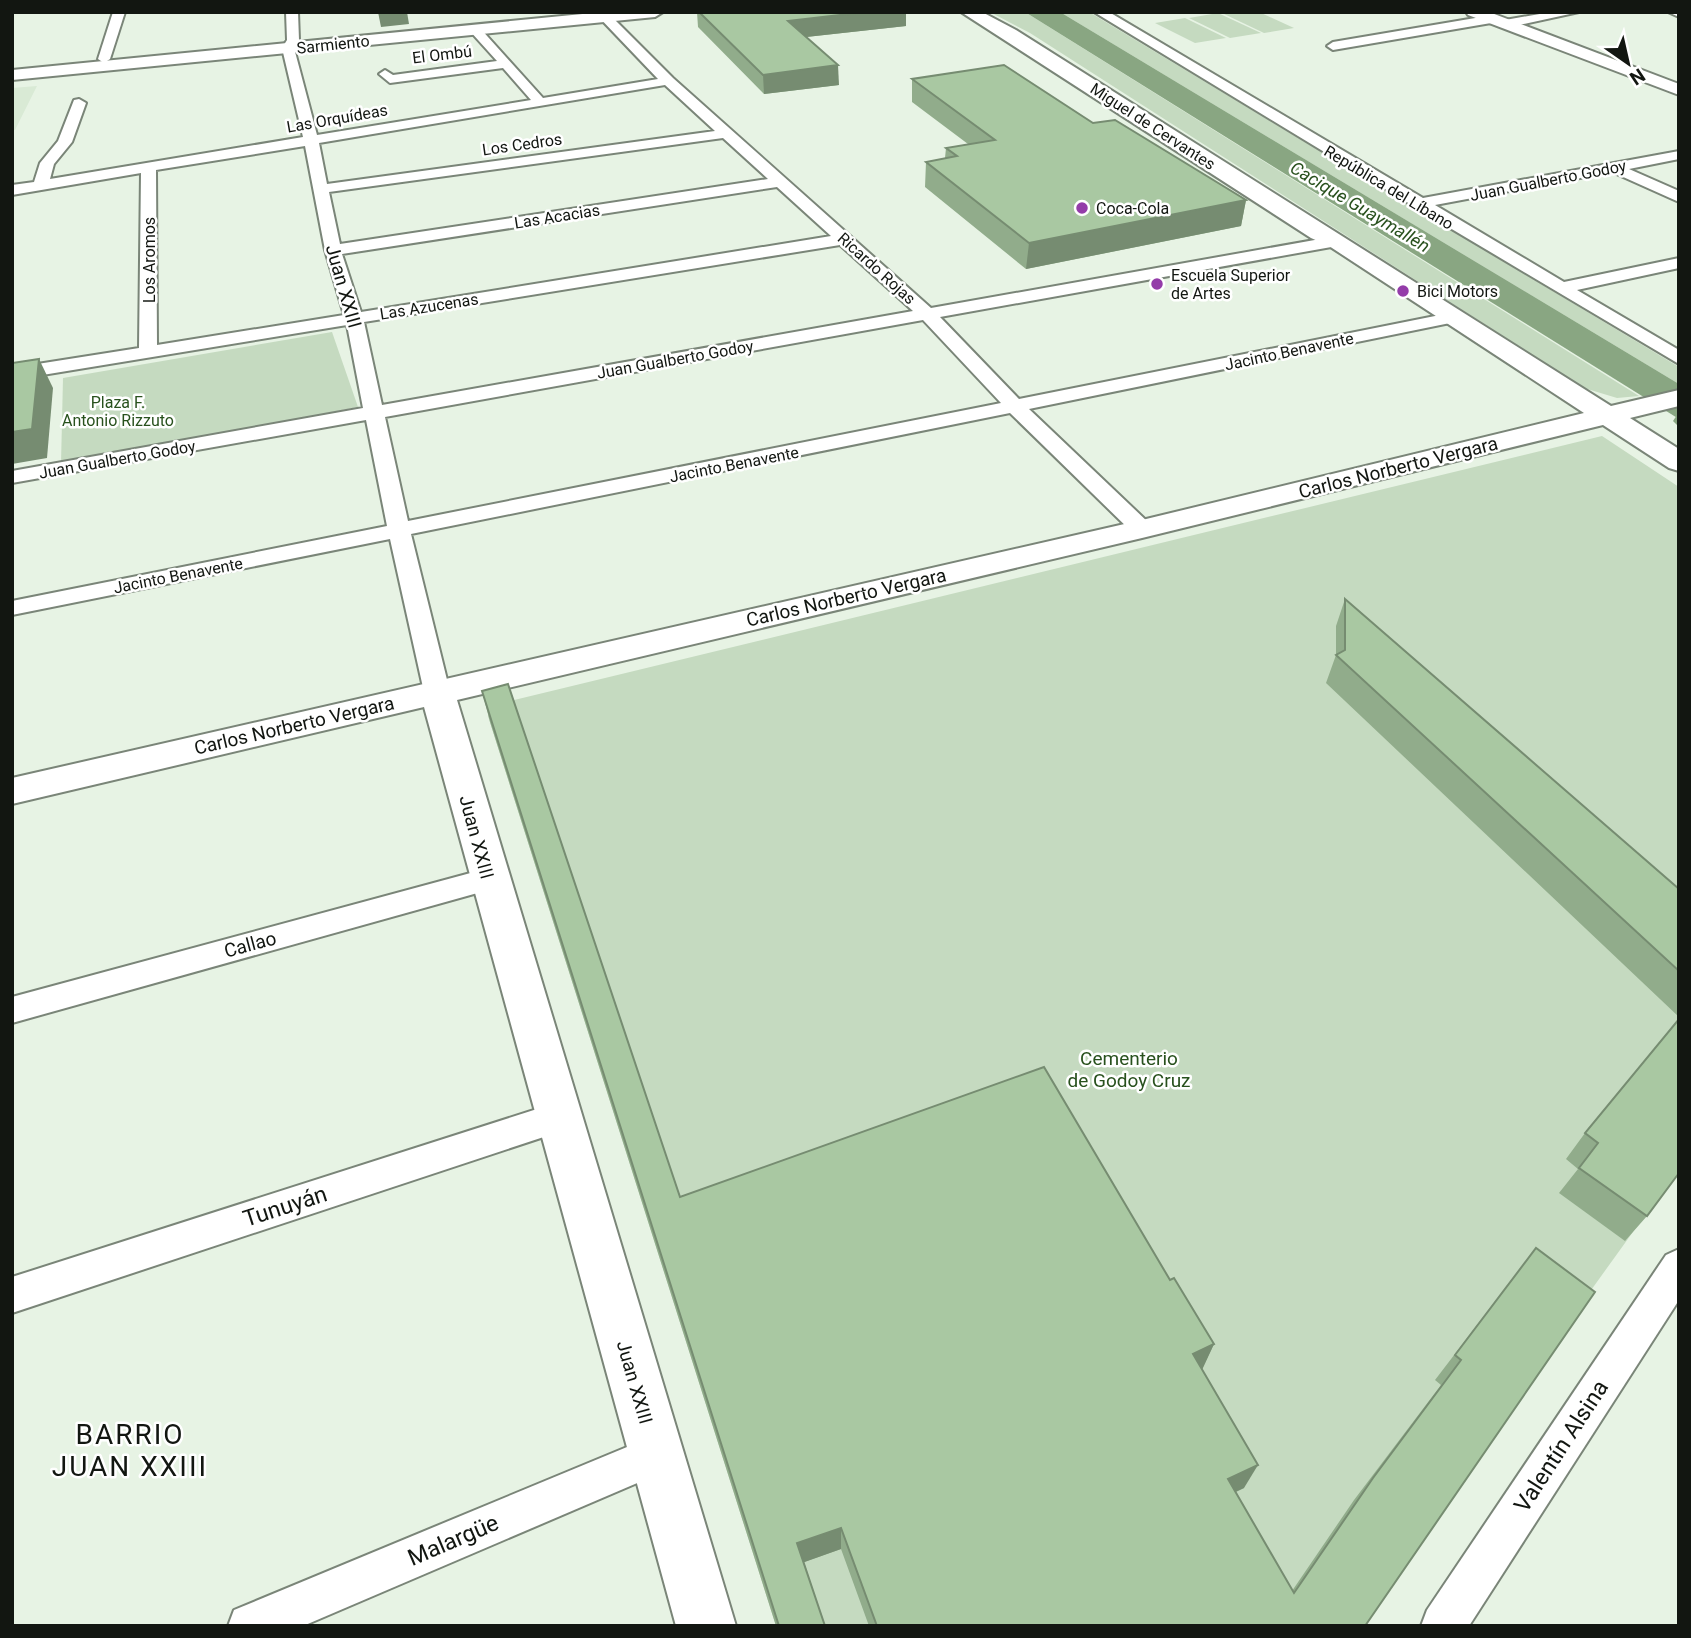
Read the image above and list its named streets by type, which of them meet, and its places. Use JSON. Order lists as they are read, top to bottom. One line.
{"streets":{"main road":["Sarmiento","Miguel de Cervantes","Juan XXIII","Carlos Norberto Vergara"],"street":["El Ombú","Las Orquídeas","Los Cedros","Juan Gualberto Godoy","República del Líbano","Las Acacias","Los Aromos","Ricardo Rojas","Las Azucenas","Jacinto Benavente","Callao","Tunuyán","Valentín Alsina","Malargüe"]},"crossings":[["Sarmiento","Ricardo Rojas"],["Sarmiento","Juan XXIII"],["Las Orquídeas","Los Aromos"],["Las Orquídeas","Ricardo Rojas"],["Las Orquídeas","Juan XXIII"],["Miguel de Cervantes","Juan Gualberto Godoy"],["Miguel de Cervantes","Jacinto Benavente"],["Miguel de Cervantes","Carlos Norberto Vergara"],["Los Cedros","Ricardo Rojas"],["Los Cedros","Juan XXIII"],["Juan Gualberto Godoy","República del Líbano"],["Juan Gualberto Godoy","Ricardo Rojas"],["Juan Gualberto Godoy","Juan XXIII"],["Las Acacias","Ricardo Rojas"],["Las Acacias","Juan XXIII"],["Los Aromos","Las Azucenas"],["Ricardo Rojas","Las Azucenas"],["Ricardo Rojas","Jacinto Benavente"],["Ricardo Rojas","Carlos Norberto Vergara"],["Juan XXIII","Las Azucenas"],["Juan XXIII","Jacinto Benavente"],["Juan XXIII","Carlos Norberto Vergara"],["Juan XXIII","Callao"],["Juan XXIII","Tunuyán"],["Juan XXIII","Malargüe"]],"districts":["BARRIO JUAN XXIII"],"water":["Cacique Guaymallén"],"parks":["Plaza F. Antonio Rizzuto","Cementerio de Godoy Cruz"],"places":["Coca-Cola","Escuela Superior de Artes","Bici Motors"],"north":"bottom right"}
